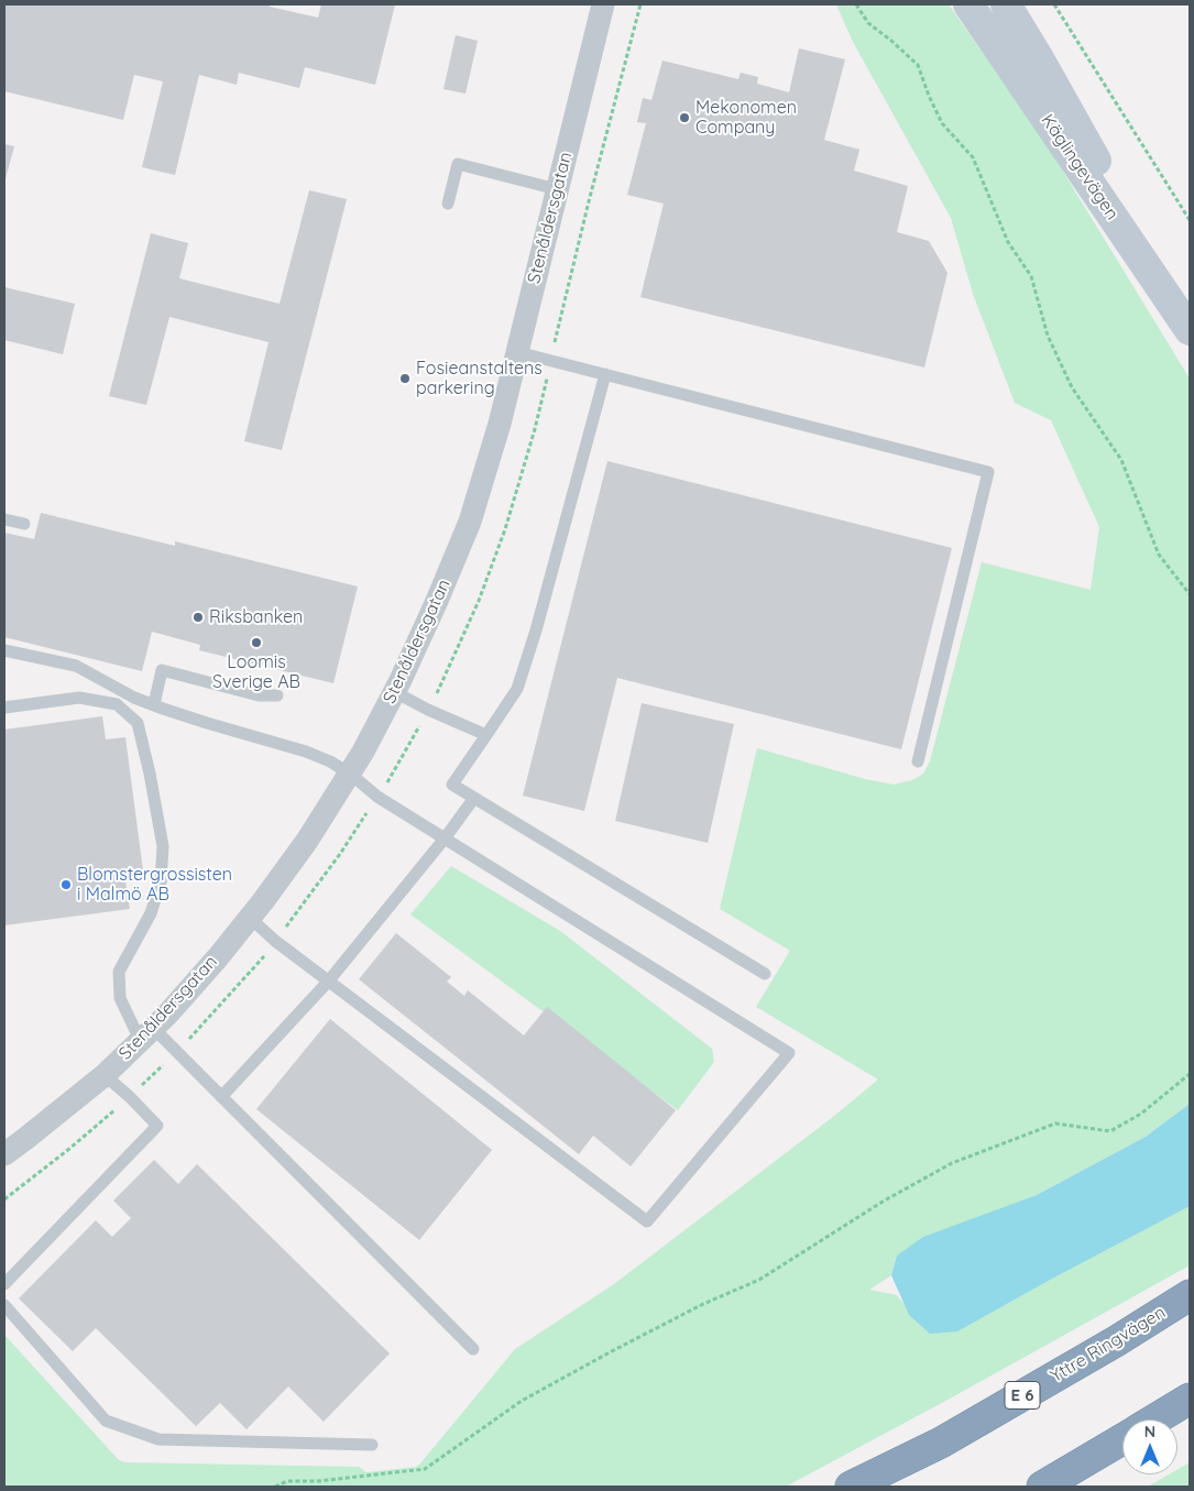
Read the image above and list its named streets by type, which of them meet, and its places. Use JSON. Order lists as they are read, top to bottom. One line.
{"streets":{"highway":["Yttre Ringvägen","E 6"],"main road":["Käglingevägen"],"street":["Stenåldersgatan"]},"places":["Mekonomen Company","Fosieanstaltens parkering","Riksbanken","Loomis Sverige AB","Blomstergrossisten i Malmö AB"],"north":"top"}
